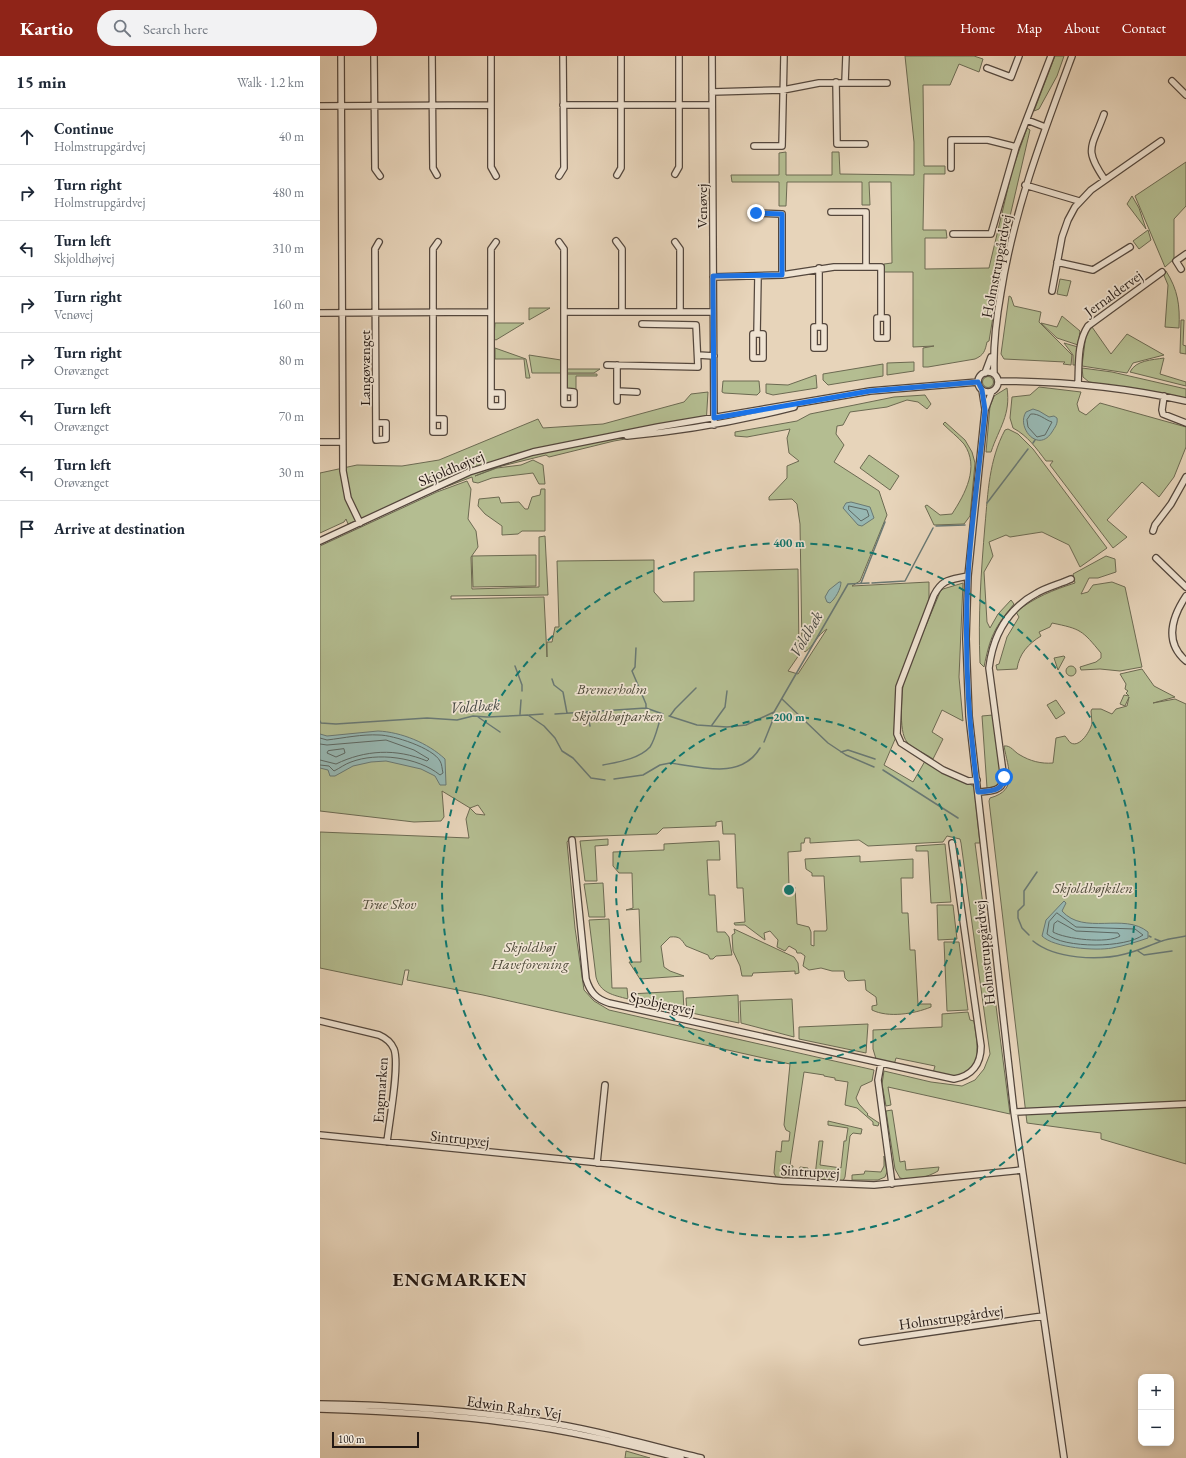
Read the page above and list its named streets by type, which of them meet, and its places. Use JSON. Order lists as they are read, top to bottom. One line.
{"streets":{"street":["Venøvej","Holmstrupgårdvej","Jernaldervej","Langøvænget","Skjoldhøjvej","Spobjergvej","Engmarken","Sintrupvej","Edwin Rahrs Vej"]},"crossings":[["Venøvej","Skjoldhøjvej"],["Holmstrupgårdvej","Skjoldhøjvej"],["Holmstrupgårdvej","Sintrupvej"],["Engmarken","Sintrupvej"]],"districts":["ENGMARKEN"],"water":["Voldbæk"],"parks":["Bremerholm","Skjoldhøjparken","Skjoldhøjkilen","True Skov","Skjoldhøj Haveforening"],"scale_bar":"100 m","page":{"header":"Kartio","search":"Search here","nav":["Home","Map","About","Contact"],"heading":["15 min","Walk · 1.2 km"],"list":[["Continue","Holmstrupgårdvej","40 m"],["Turn right","Holmstrupgårdvej","480 m"],["Turn left","Skjoldhøjvej","310 m"],["Turn right","Venøvej","160 m"],["Turn right","Orøvænget","80 m"],["Turn left","Orøvænget","70 m"],["Turn left","Orøvænget","30 m"],"Arrive at destination"],"map_buttons":["+","−"],"scale":"100 m"},"rings":["400 m","200 m"]}
